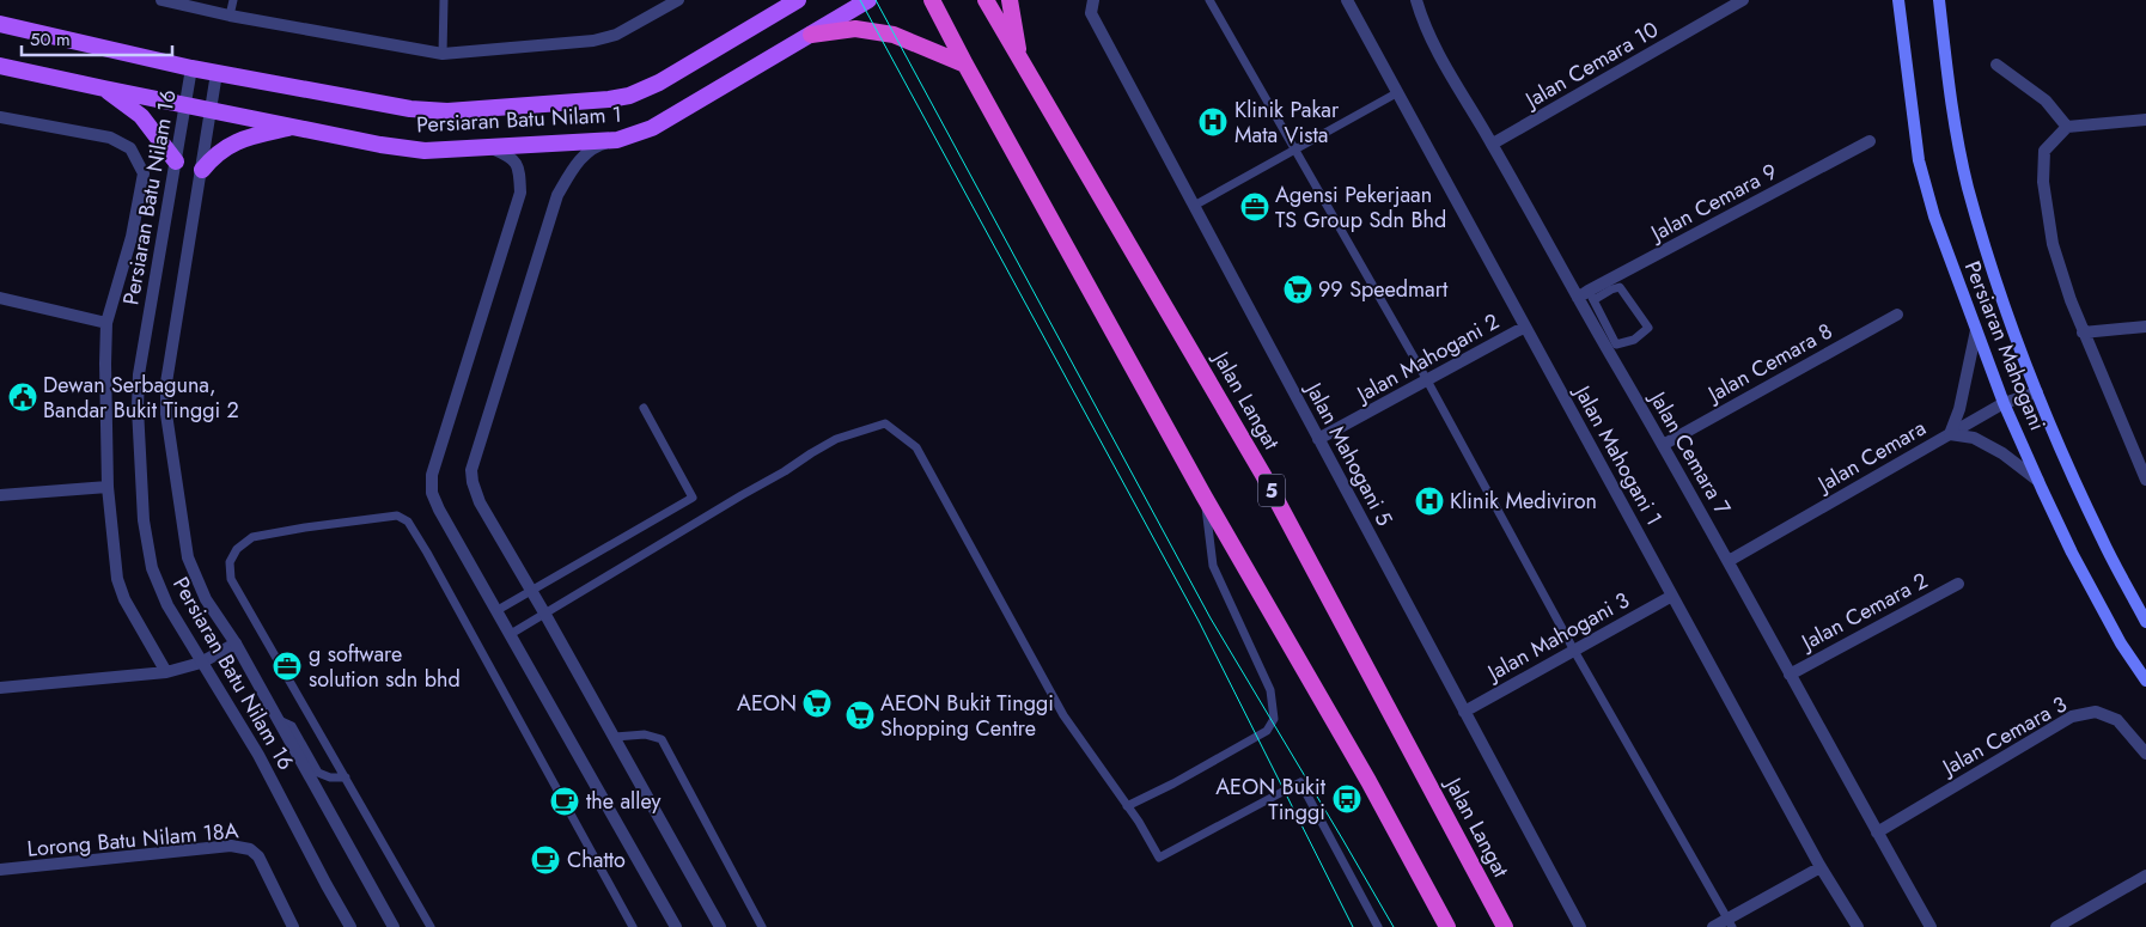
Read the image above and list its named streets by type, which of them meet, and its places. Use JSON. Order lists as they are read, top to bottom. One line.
{"streets":{"highway":["Jalan Langat","5"],"main road":["Persiaran Batu Nilam 1","Persiaran Mahogani"],"street":["Jalan Cemara 10","Persiaran Batu Nilam 16","Jalan Cemara 9","Jalan Mahogani 2","Jalan Cemara 8","Jalan Cemara 7","Jalan Mahogani 5","Jalan Mahogani 1","Jalan Cemara","Jalan Cemara 2","Jalan Mahogani 3","Jalan Cemara 3","Lorong Batu Nilam 18A"]},"crossings":[["Jalan Cemara 10","Jalan Cemara 7"],["Persiaran Batu Nilam 1","Persiaran Batu Nilam 16"],["Jalan Cemara 9","Jalan Cemara 7"],["Persiaran Mahogani","Jalan Cemara"],["Jalan Mahogani 2","Jalan Mahogani 5"],["Jalan Mahogani 2","Jalan Mahogani 1"],["Jalan Cemara 8","Jalan Cemara 7"],["Jalan Cemara 7","Jalan Cemara"],["Jalan Cemara 7","Jalan Cemara 2"],["Jalan Cemara 7","Jalan Cemara 3"],["Jalan Mahogani 5","Jalan Mahogani 3"],["Jalan Mahogani 1","Jalan Mahogani 3"]],"places":{"hospital":["Klinik Pakar Mata Vista","Klinik Mediviron"],"office":["Agensi Pekerjaan TS Group Sdn Bhd","g software solution sdn bhd"],"supermarket":["99 Speedmart","AEON","AEON Bukit Tinggi Shopping Centre"],"public building":["Dewan Serbaguna, Bandar Bukit Tinggi 2"],"bus stop":["AEON Bukit Tinggi"],"cafe":["the alley","Chatto"]},"scale_bar":"50 m"}
